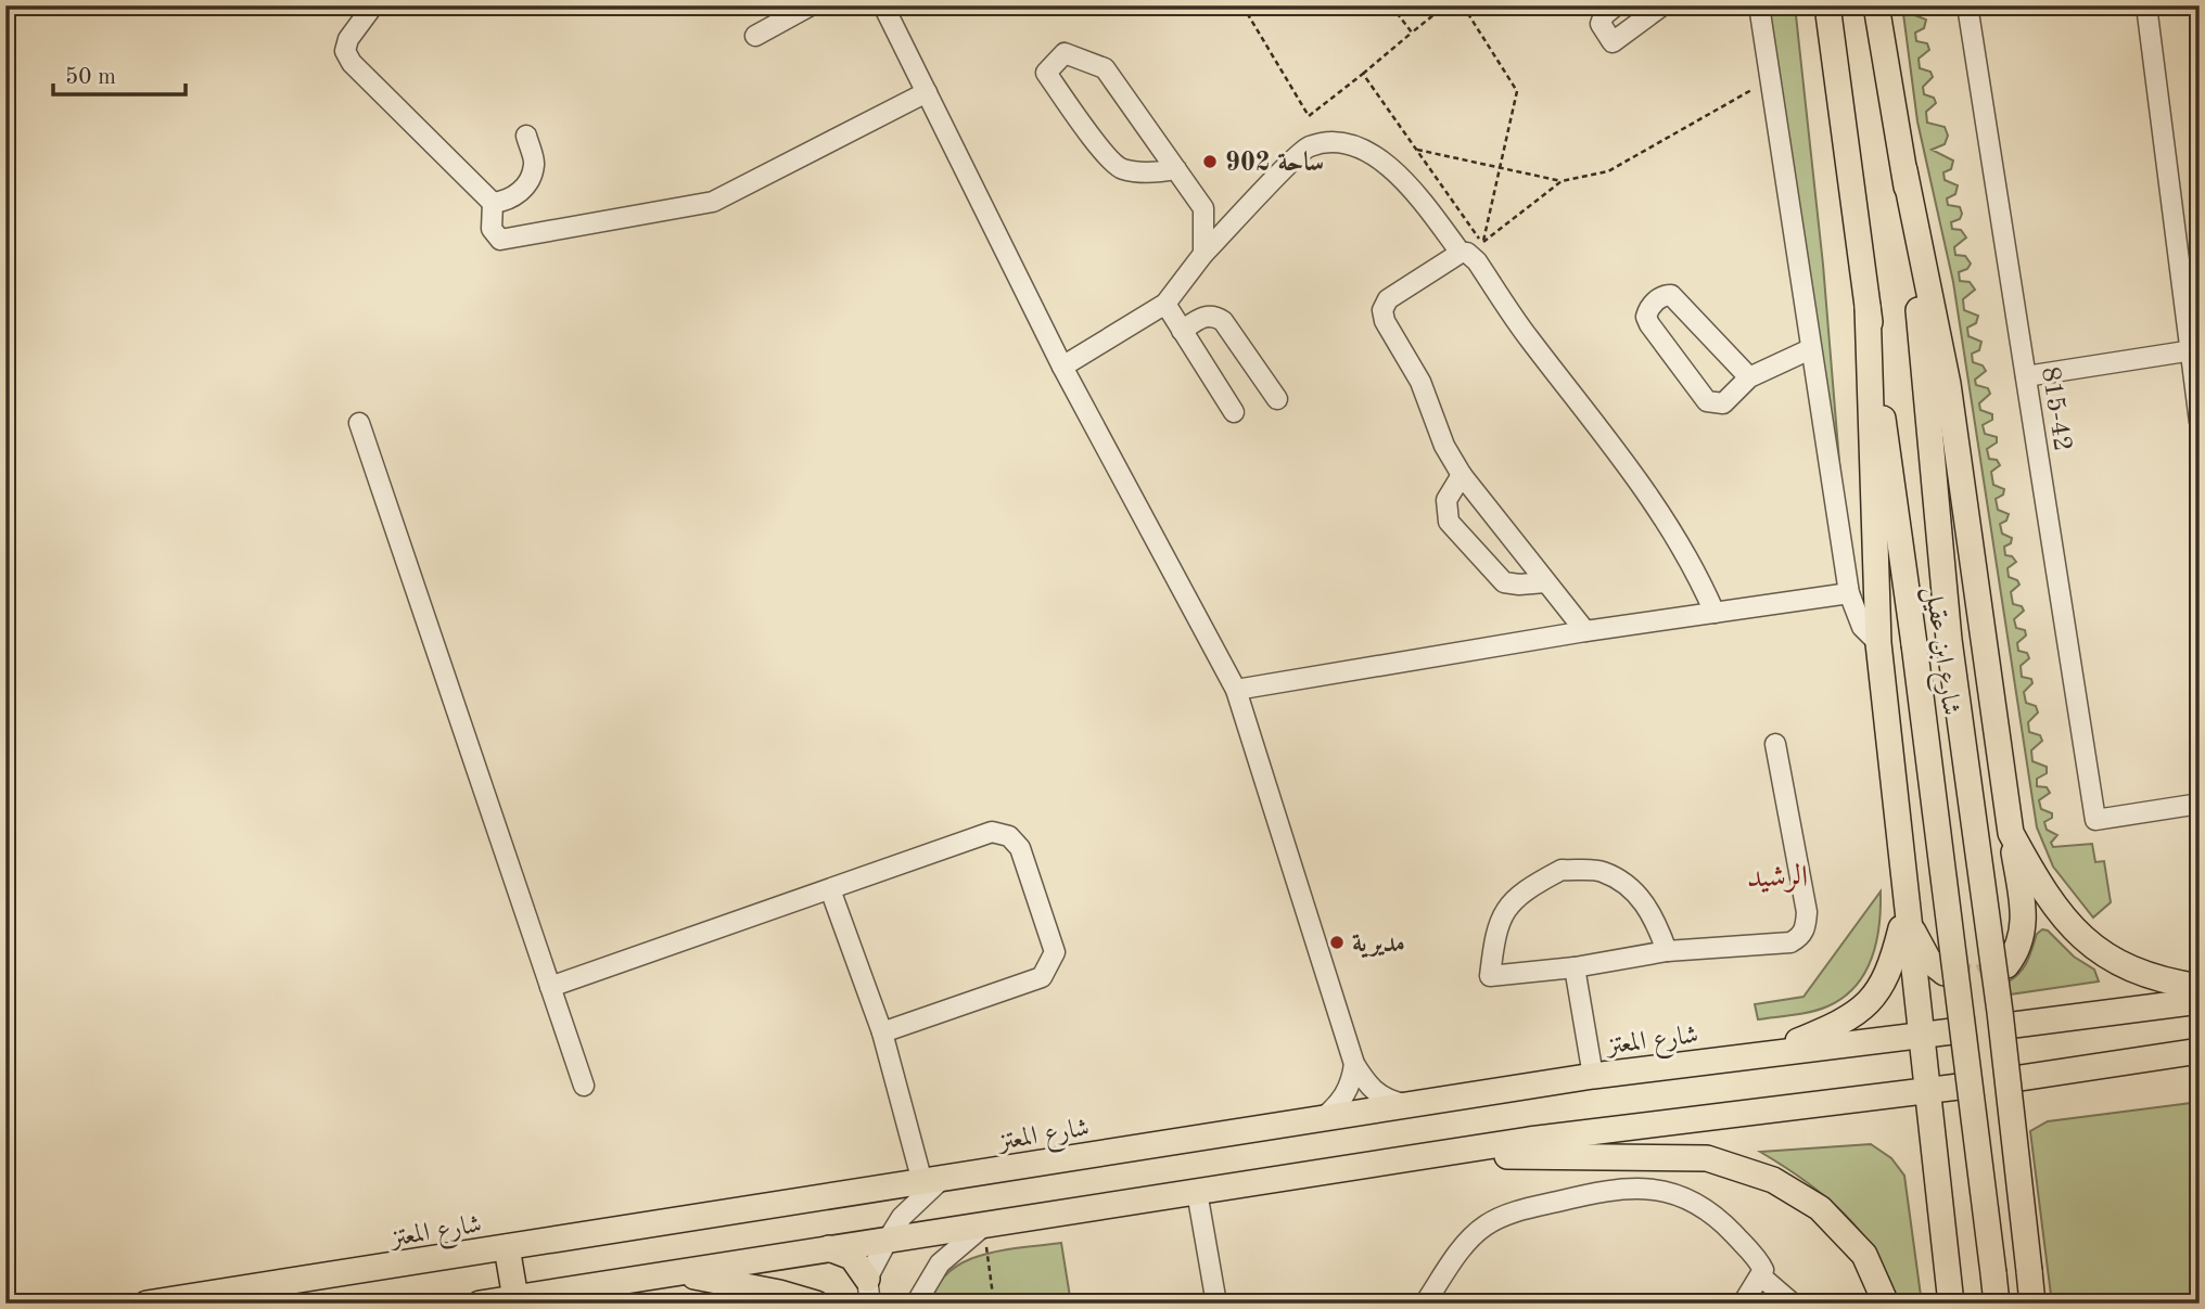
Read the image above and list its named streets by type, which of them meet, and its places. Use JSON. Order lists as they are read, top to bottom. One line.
{"streets":{"main road":["شارع ابن عقيل","شارع المعتز"],"street":["815-42"]},"districts":["الرشيد"],"places":["ساحة 902","مديرية"],"scale_bar":"50 m"}
